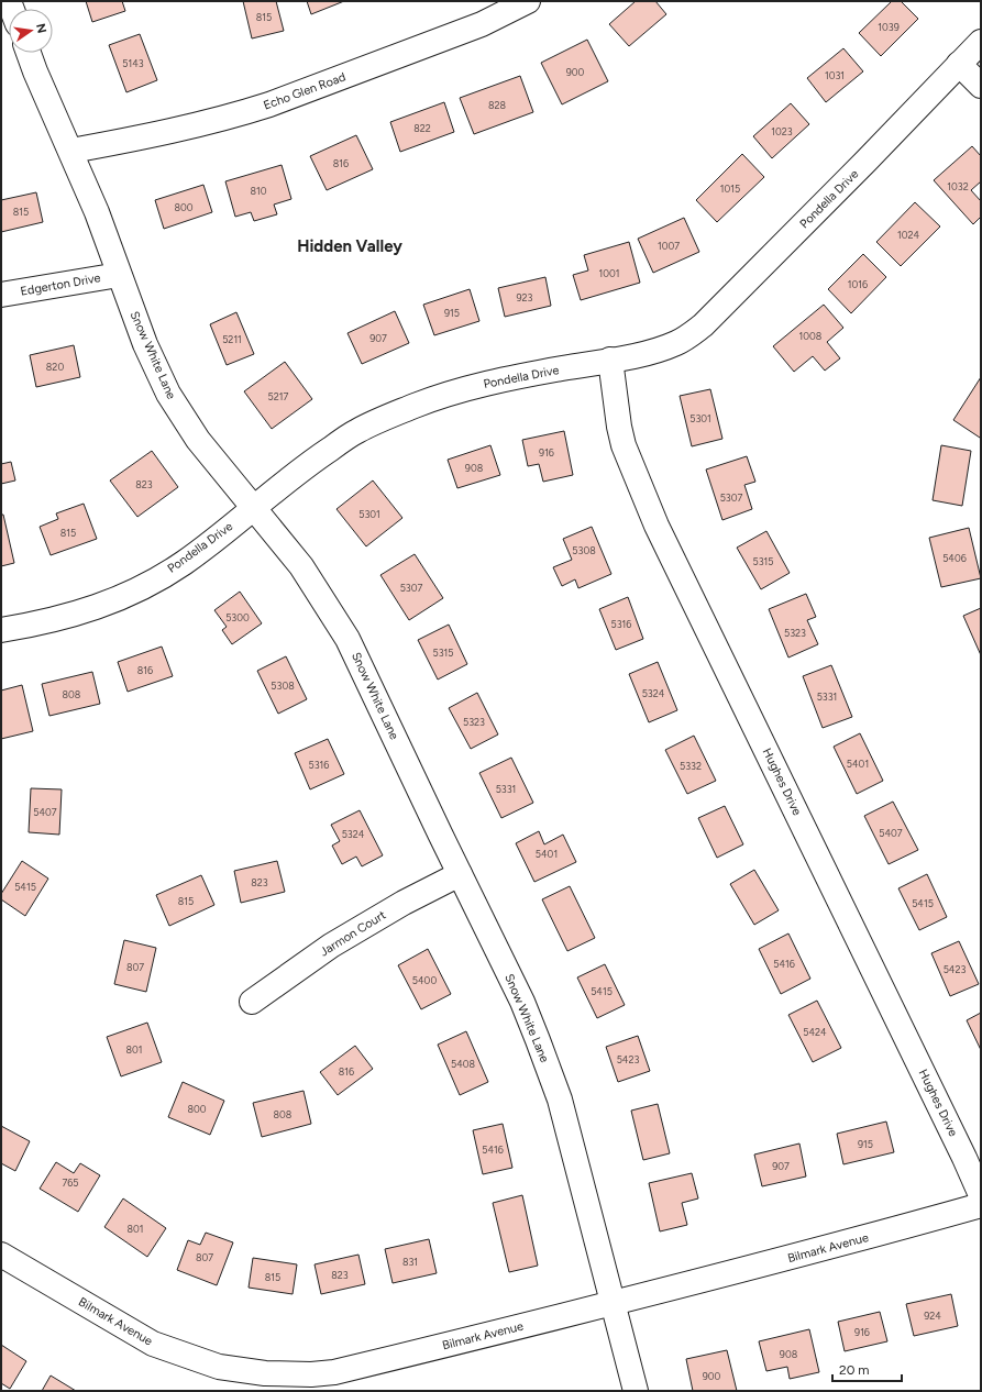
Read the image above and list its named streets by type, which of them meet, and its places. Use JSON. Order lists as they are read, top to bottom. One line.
{"streets":{"street":["Echo Glen Road","Pondella Drive","Edgerton Drive","Snow White Lane","Hughes Drive","Jarmon Court","Bilmark Avenue"]},"crossings":[["Echo Glen Road","Snow White Lane"],["Pondella Drive","Snow White Lane"],["Pondella Drive","Hughes Drive"],["Edgerton Drive","Snow White Lane"],["Snow White Lane","Jarmon Court"],["Snow White Lane","Bilmark Avenue"]],"districts":["Hidden Valley"],"house_numbers":["815","1039","5143","900","1031","828","822","1023","816","1032","1015","810","800","815","1024","1007","1001","1016","923","915","1008","907","5211","820","5217","5301","916","908","823","5307","5301","815","5308","5406","5315","5307","5300","5316","5323","5315","816","5308","5324","808","5331","5323","5401","5316","5332","5331","5407","5407","5324","5401","823","5415","815","5415","5416","807","5423","5400","5415","5424","801","5423","5408","816","800","808","915","5416","907","765","801","807","831","823","815","924","916","908","900"],"scale_bar":"20 m","north":"right"}
